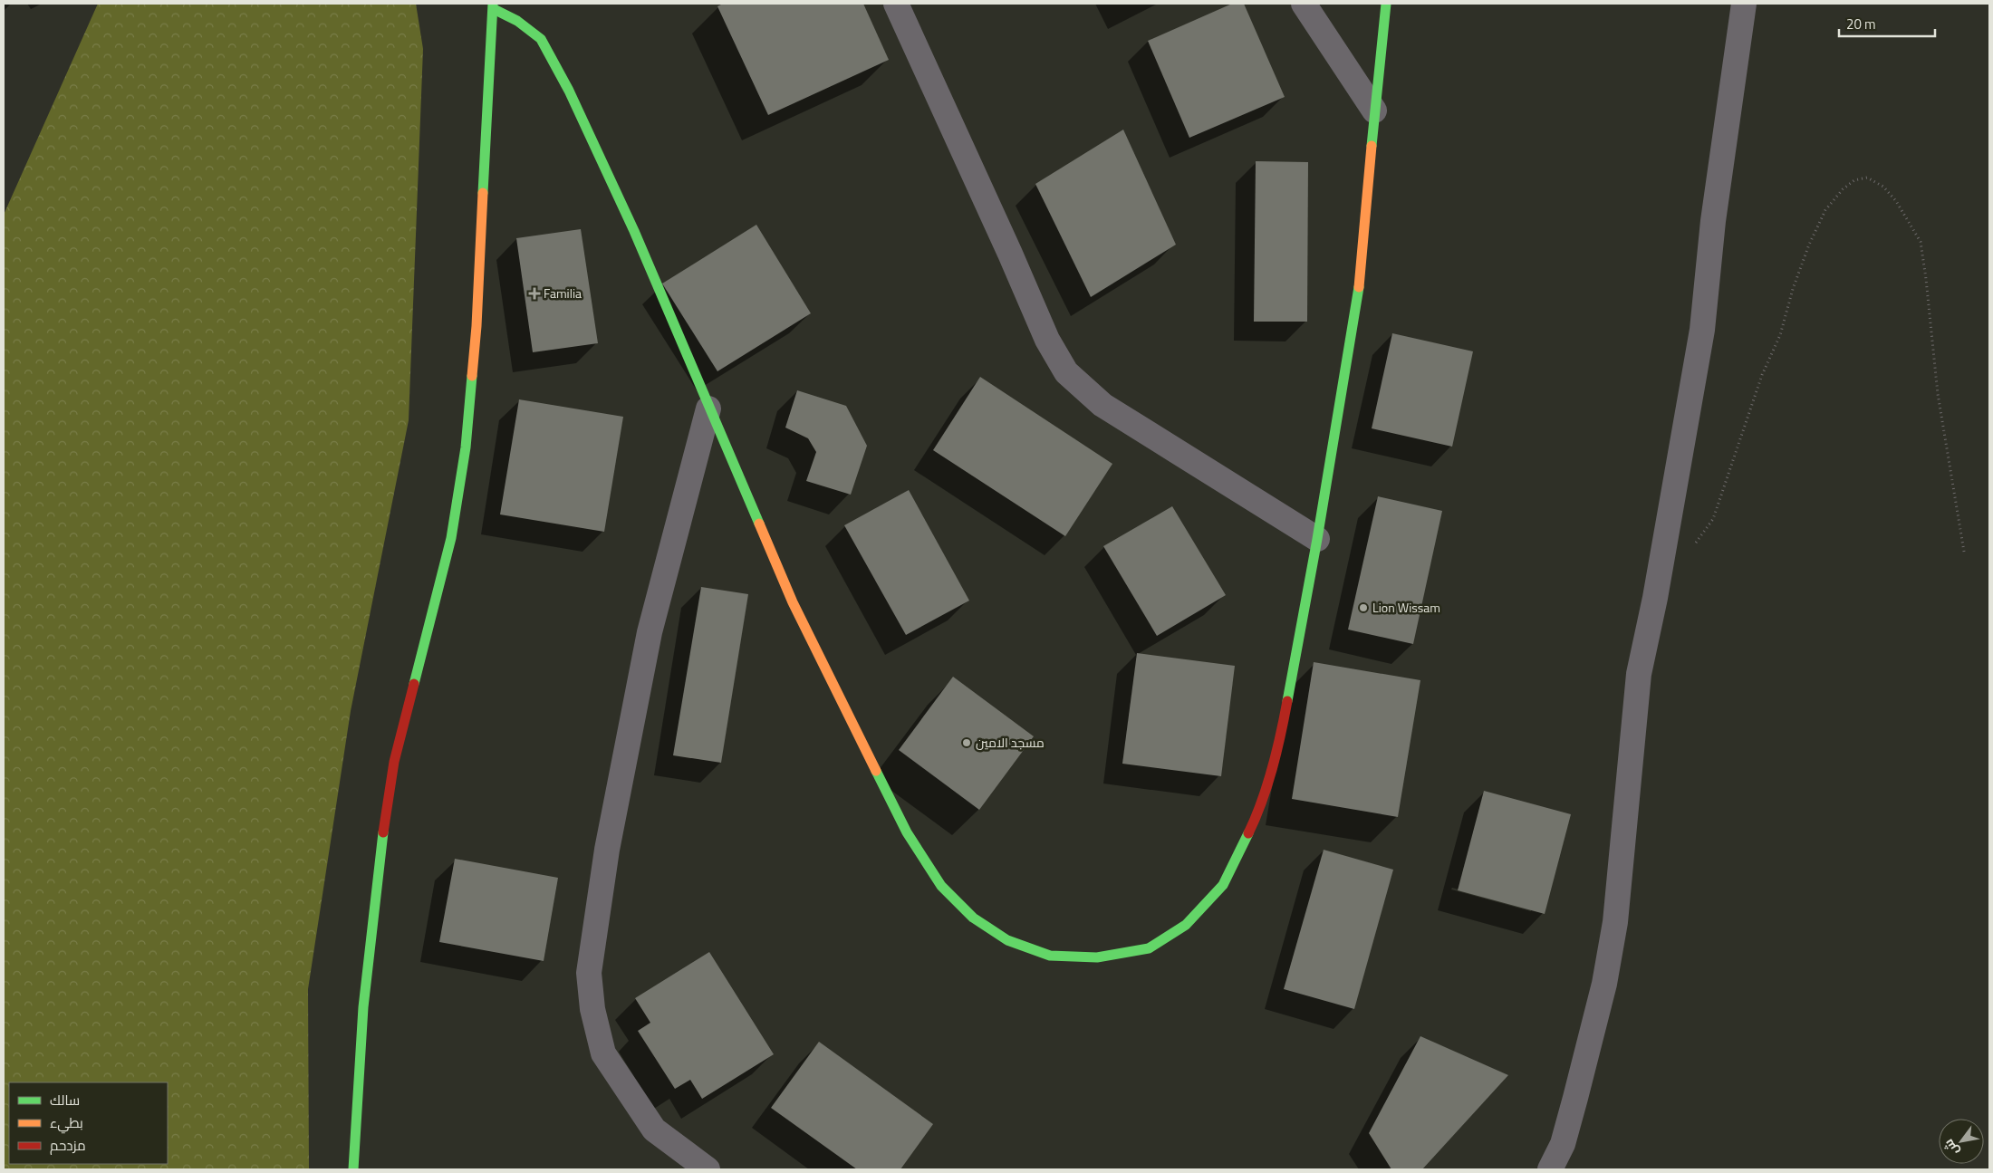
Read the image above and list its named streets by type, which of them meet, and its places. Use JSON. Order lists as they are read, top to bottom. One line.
{"places":{"health":["Familia"],"other":["Lion Wissam","مسجد الامين"]},"legend":["سالك","بطيء","مزدحم"],"scale_bar":"20 m","north":"bottom left"}
